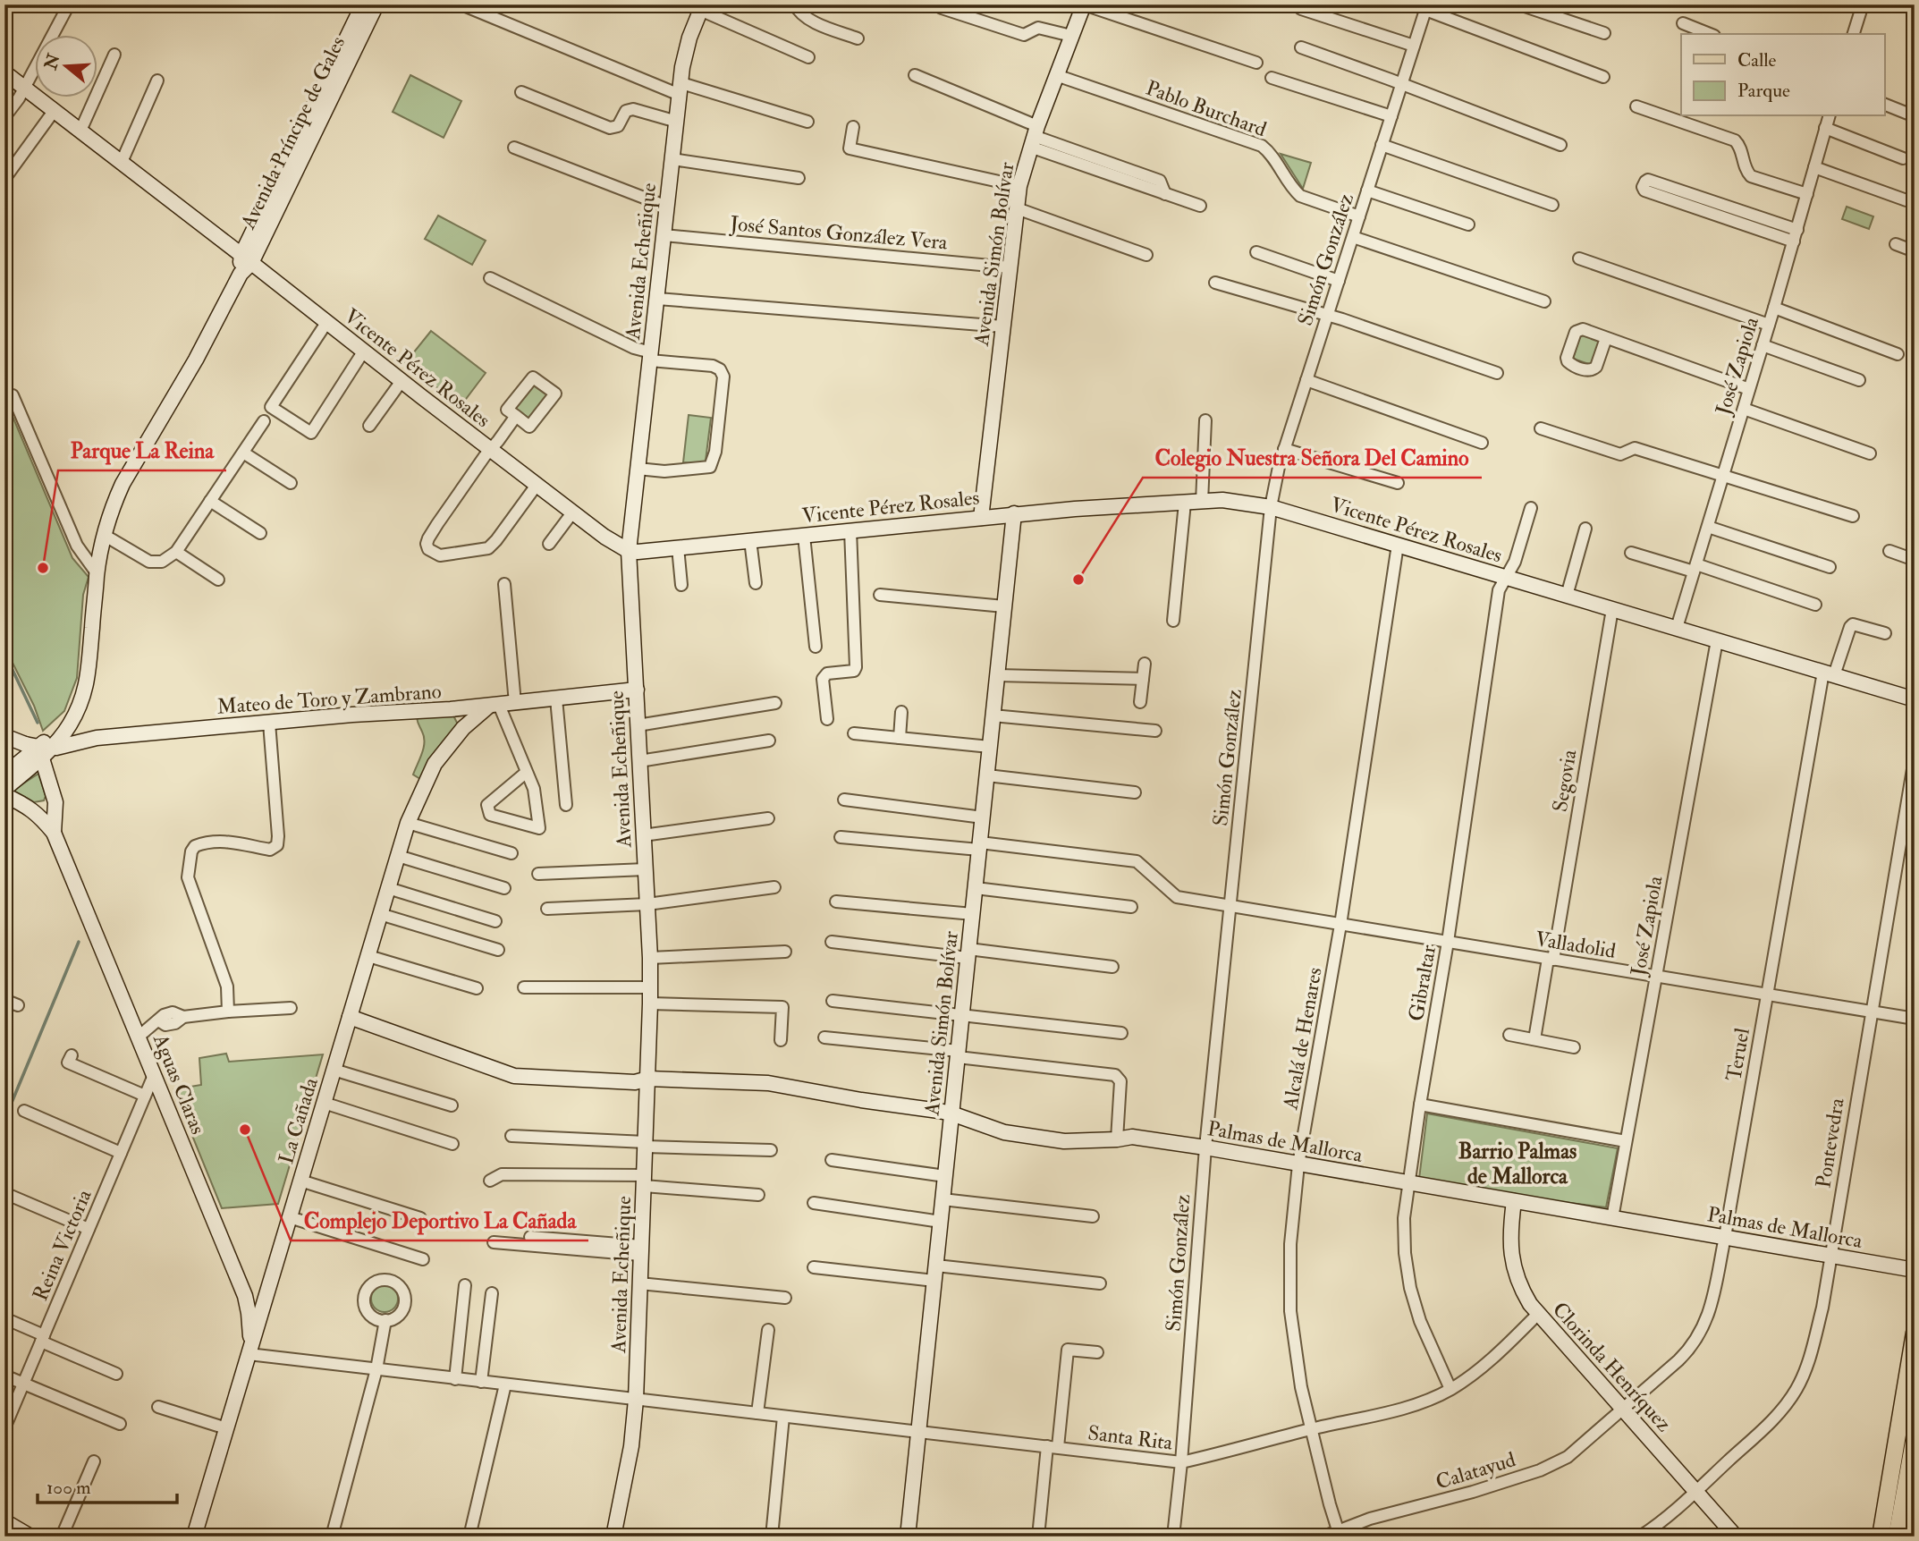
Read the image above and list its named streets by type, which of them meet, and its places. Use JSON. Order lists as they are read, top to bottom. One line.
{"streets":{"street":["Pablo Burchard","Avenida Príncipe de Gales","José Santos González Vera","Avenida Simón Bolívar","Simón González","Avenida Echeñique","José Zapiola","Vicente Pérez Rosales","Mateo de Toro y Zambrano","Segovia","Valladolid","Gibraltar","Alcalá de Henares","Teruel","Aguas Claras","La Cañada","Palmas de Mallorca","Pontevedra","Reina Victoria","Clorinda Henríquez","Santa Rita","Calatayud"]},"crossings":[["Pablo Burchard","Avenida Simón Bolívar"],["Pablo Burchard","Simón González"],["Avenida Príncipe de Gales","Vicente Pérez Rosales"],["Avenida Príncipe de Gales","Mateo de Toro y Zambrano"],["Avenida Príncipe de Gales","Aguas Claras"],["José Santos González Vera","Avenida Simón Bolívar"],["José Santos González Vera","Avenida Echeñique"],["Avenida Simón Bolívar","Vicente Pérez Rosales"],["Avenida Simón Bolívar","Valladolid"],["Avenida Simón Bolívar","Palmas de Mallorca"],["Avenida Simón Bolívar","Santa Rita"],["Simón González","Vicente Pérez Rosales"],["Simón González","Valladolid"],["Simón González","Palmas de Mallorca"],["Simón González","Santa Rita"],["Avenida Echeñique","Vicente Pérez Rosales"],["Avenida Echeñique","Mateo de Toro y Zambrano"],["Avenida Echeñique","Palmas de Mallorca"],["Avenida Echeñique","Santa Rita"],["José Zapiola","Vicente Pérez Rosales"],["José Zapiola","Valladolid"],["José Zapiola","Palmas de Mallorca"],["Vicente Pérez Rosales","Segovia"],["Vicente Pérez Rosales","Gibraltar"],["Vicente Pérez Rosales","Alcalá de Henares"],["Vicente Pérez Rosales","Teruel"],["Mateo de Toro y Zambrano","Aguas Claras"],["Mateo de Toro y Zambrano","La Cañada"],["Segovia","Valladolid"],["Valladolid","Gibraltar"],["Valladolid","Alcalá de Henares"],["Valladolid","Teruel"],["Valladolid","Pontevedra"],["Gibraltar","Palmas de Mallorca"],["Gibraltar","Santa Rita"],["Alcalá de Henares","Palmas de Mallorca"],["Alcalá de Henares","Santa Rita"],["Alcalá de Henares","Calatayud"],["Teruel","Palmas de Mallorca"],["Teruel","Clorinda Henríquez"],["Teruel","Calatayud"],["Aguas Claras","La Cañada"],["Aguas Claras","Reina Victoria"],["Aguas Claras","Santa Rita"],["La Cañada","Palmas de Mallorca"],["La Cañada","Santa Rita"],["Palmas de Mallorca","Pontevedra"],["Palmas de Mallorca","Clorinda Henríquez"],["Pontevedra","Clorinda Henríquez"],["Clorinda Henríquez","Santa Rita"],["Clorinda Henríquez","Calatayud"]],"districts":["Barrio Palmas de Mallorca"],"places":["Parque La Reina","Colegio Nuestra Señora Del Camino","Complejo Deportivo La Cañada"],"legend":["Calle","Parque"],"scale_bar":"100 m","north":"left"}
